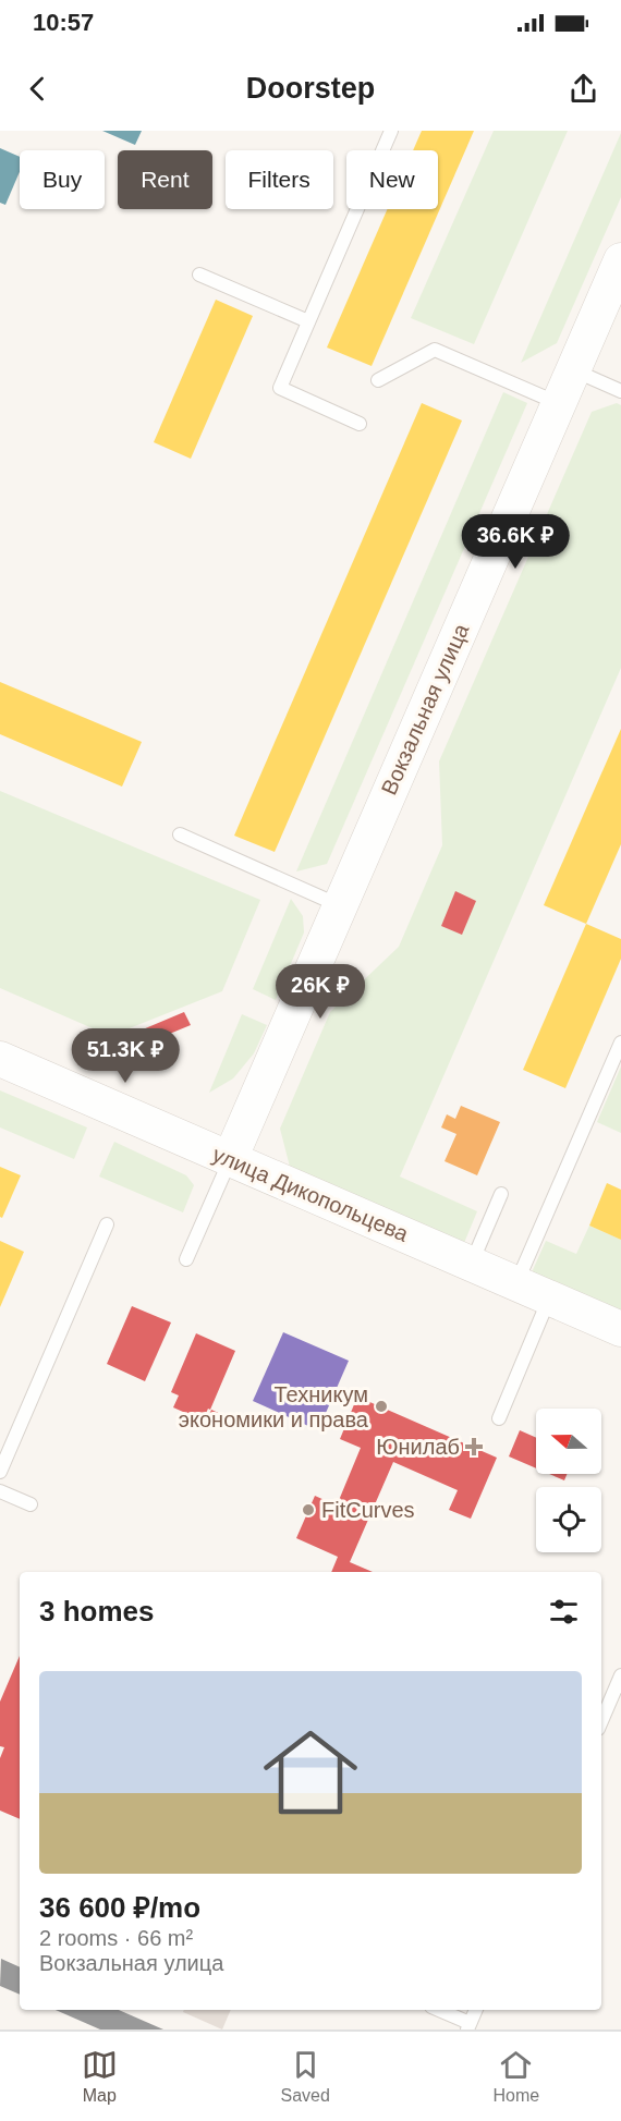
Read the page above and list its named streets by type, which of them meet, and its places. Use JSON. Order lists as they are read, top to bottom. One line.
{"streets":{"main road":["Вокзальная улица","улица Дикопольцева"]},"crossings":[["Вокзальная улица","улица Дикопольцева"]],"places":{"other":["Техникум экономики и права","FitCurves"],"health":["Юнилаб"]},"north":"left","page":{"status":"10:57","header":"Doorstep","chip":["Buy","Rent","Filters","New"],"price":["36.6K ₽","26K ₽","51.3K ₽"],"heading":"3 homes","list":[{"name":"36 600 ₽/mo","note":"2 rooms · 66 m² · Вокзальная улица"}],"tabs":["Map","Saved","Home"]}}
